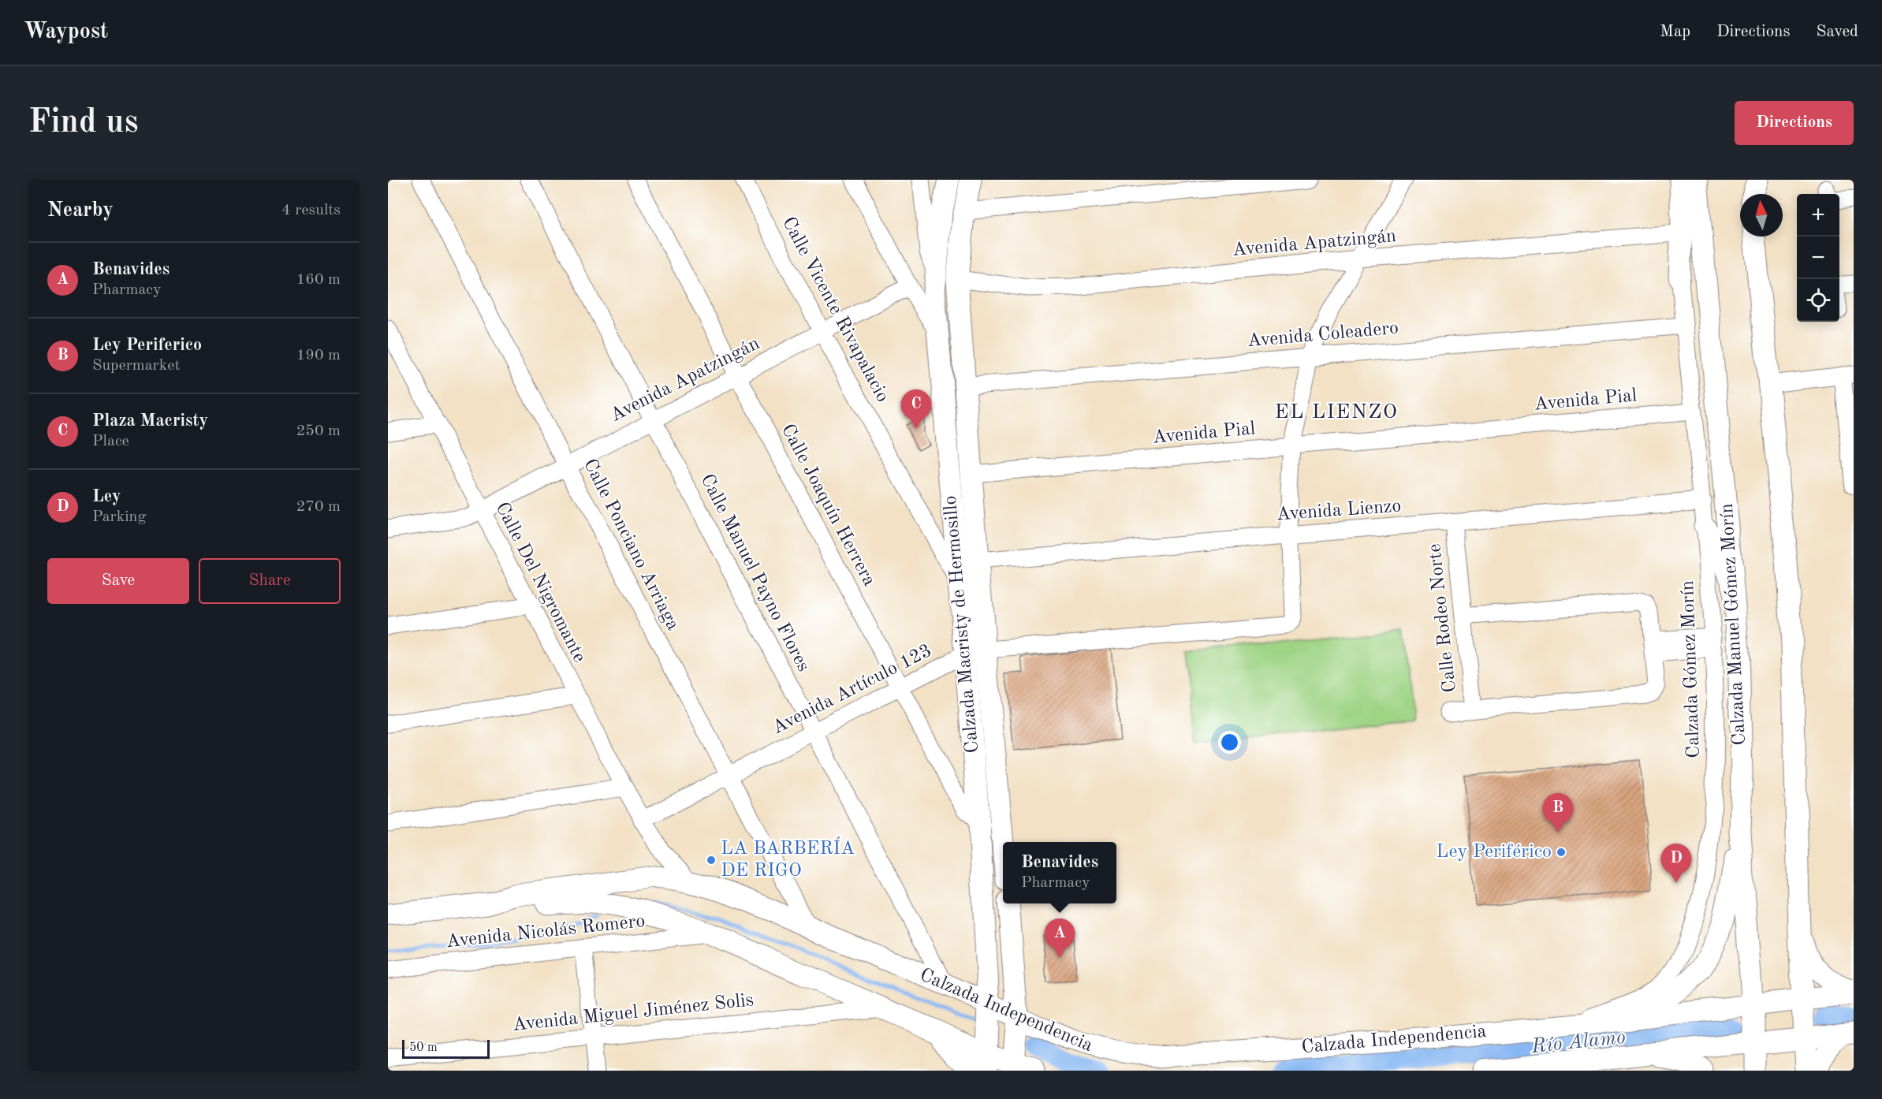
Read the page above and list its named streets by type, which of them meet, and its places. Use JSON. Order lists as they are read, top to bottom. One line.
{"streets":{"main road":["Calzada Macristy de Hermosillo","Calzada Manuel Gómez Morín","Calzada Independencia"],"street":["Avenida Apatzingán","Calle Vicente Rivapalacio","Avenida Coleadero","Avenida Pial","Calle Joaquín Herrera","Avenida Lienzo","Calle Ponciano Arriaga","Calle Manuel Payno Flores","Calle Del Nigromante","Calle Rodeo Norte","Calzada Gómez Morín","Avenida Artículo 123","Avenida Nicolás Romero","Avenida Miguel Jiménez Solis"]},"crossings":[["Avenida Apatzingán","Calle Vicente Rivapalacio"],["Avenida Apatzingán","Calle Joaquín Herrera"],["Avenida Apatzingán","Calle Ponciano Arriaga"],["Avenida Apatzingán","Calle Manuel Payno Flores"],["Avenida Apatzingán","Calle Del Nigromante"],["Avenida Apatzingán","Calzada Macristy de Hermosillo"],["Avenida Apatzingán","Calzada Gómez Morín"],["Calle Vicente Rivapalacio","Calzada Macristy de Hermosillo"],["Avenida Coleadero","Calzada Macristy de Hermosillo"],["Avenida Coleadero","Calzada Gómez Morín"],["Avenida Pial","Calzada Macristy de Hermosillo"],["Avenida Pial","Calzada Gómez Morín"],["Calle Joaquín Herrera","Calzada Macristy de Hermosillo"],["Calle Joaquín Herrera","Avenida Artículo 123"],["Avenida Lienzo","Calle Rodeo Norte"],["Avenida Lienzo","Calzada Macristy de Hermosillo"],["Avenida Lienzo","Calzada Gómez Morín"],["Avenida Lienzo","Avenida Artículo 123"],["Calle Ponciano Arriaga","Avenida Artículo 123"],["Calle Ponciano Arriaga","Calzada Independencia"],["Calle Manuel Payno Flores","Avenida Artículo 123"],["Calle Manuel Payno Flores","Calzada Independencia"],["Calle Del Nigromante","Avenida Artículo 123"],["Calle Del Nigromante","Calzada Independencia"],["Calzada Macristy de Hermosillo","Avenida Artículo 123"],["Calzada Macristy de Hermosillo","Calzada Independencia"],["Calzada Manuel Gómez Morín","Calzada Independencia"],["Calzada Gómez Morín","Calzada Independencia"],["Avenida Nicolás Romero","Calzada Independencia"],["Calzada Independencia","Avenida Miguel Jiménez Solis"]],"districts":["EL LIENZO"],"water":["Río Alamo"],"places":["Ley Periférico","LA BARBERÍA DE RIGO"],"scale_bar":"50 m","north":"top","page":{"header":"Waypost","nav":["Map","Directions","Saved"],"buttons":["Directions",["Save","Share"]],"title":"Find us","heading":["Nearby","4 results"],"map_buttons":["+","−"],"list":[{"mark":"A","name":"Benavides","note":"Pharmacy","value":"160 m"},{"mark":"B","name":"Ley Periferico","note":"Supermarket","value":"190 m"},{"mark":"C","name":"Plaza Macristy","note":"Place","value":"250 m"},{"mark":"D","name":"Ley","note":"Parking","value":"270 m"}],"pins":["C","B","D","A"],"popup":["Benavides","Pharmacy"],"scale":"50 m"}}
